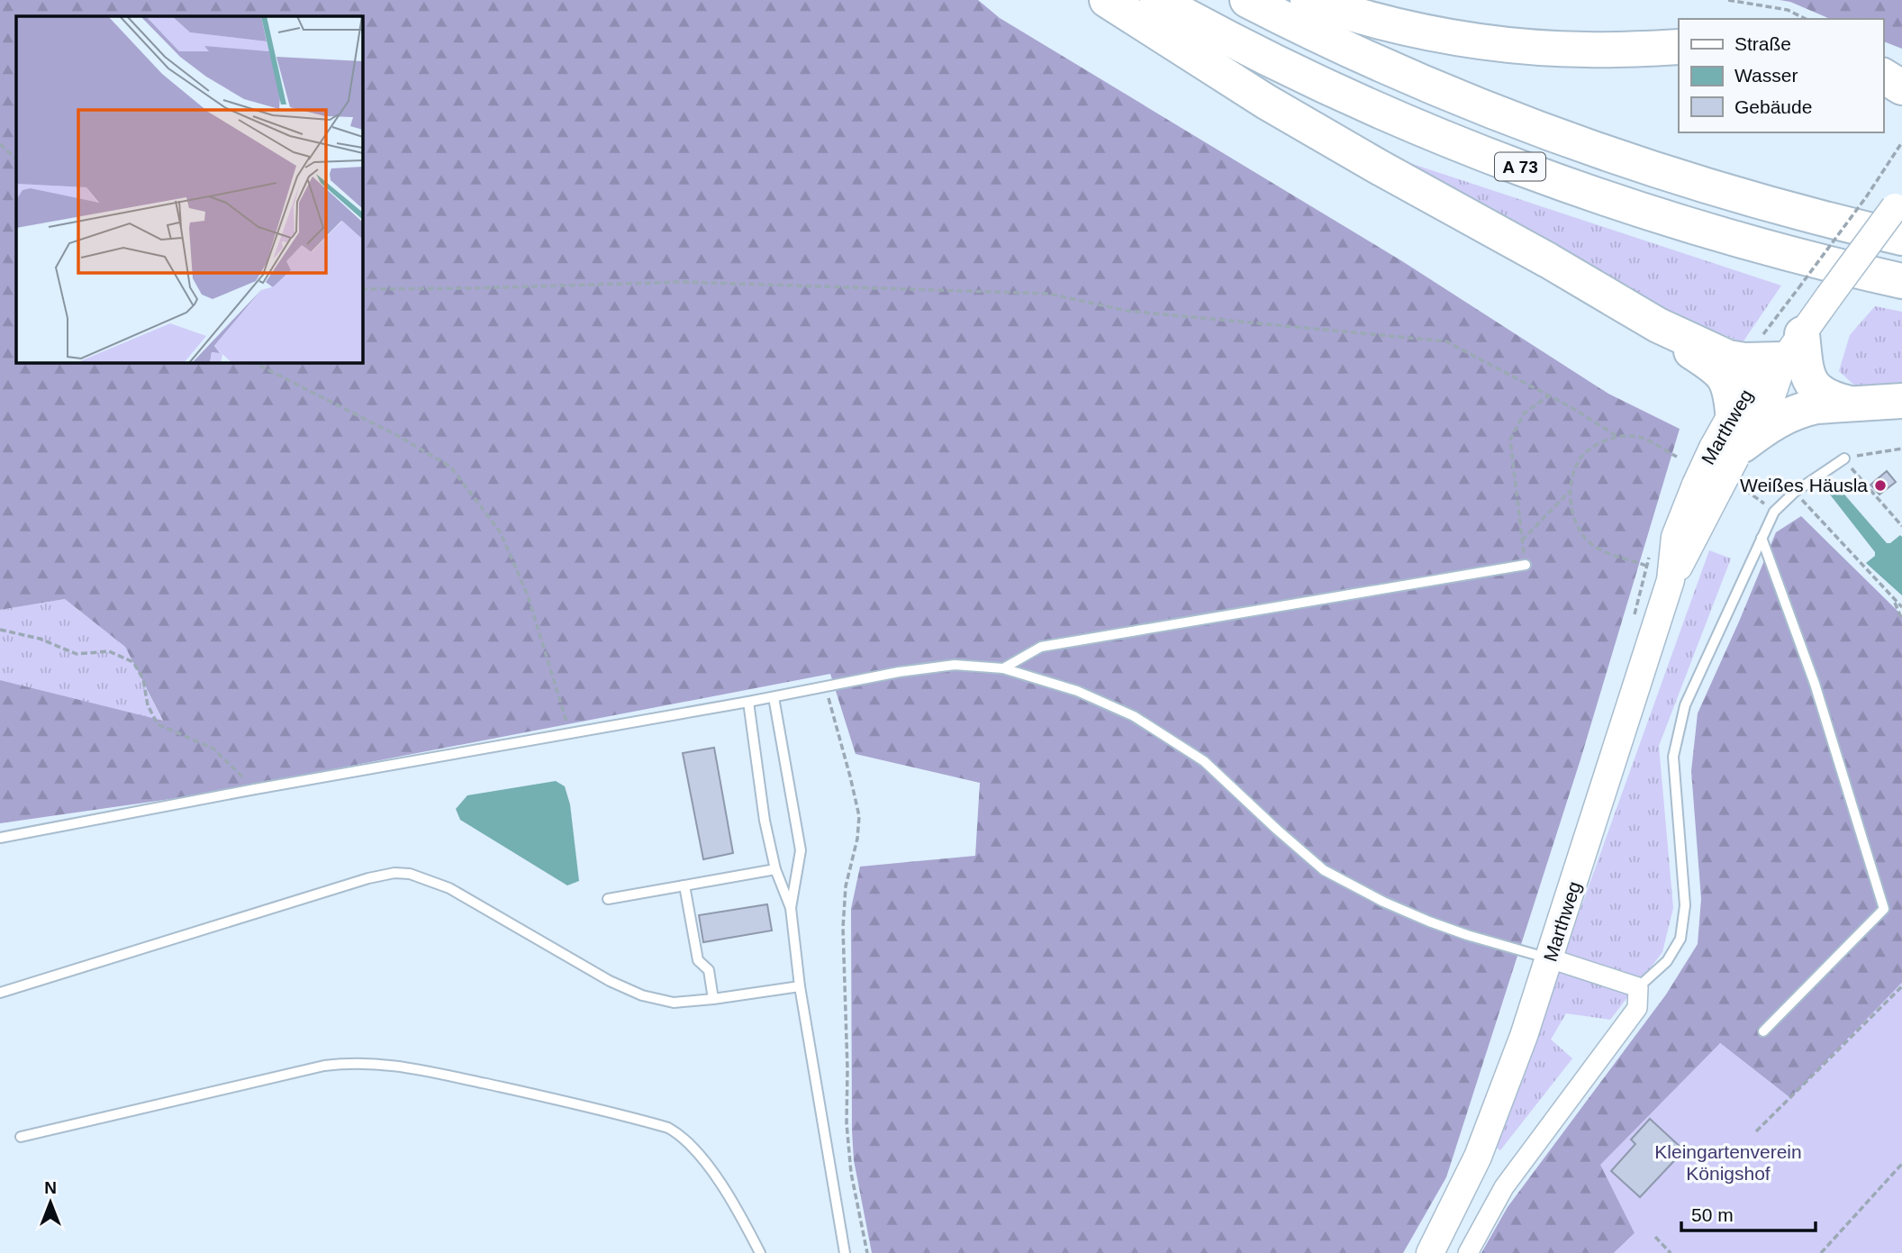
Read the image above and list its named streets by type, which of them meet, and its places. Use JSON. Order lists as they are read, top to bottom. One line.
{"streets":{"highway":["A 73"],"main road":["Marthweg"]},"crossings":[["A 73","Marthweg"]],"parks":["Kleingartenverein Königshof"],"places":["Weißes Häusla"],"legend":["Straße","Wasser","Gebäude"],"scale_bar":"50 m","north":"top"}
